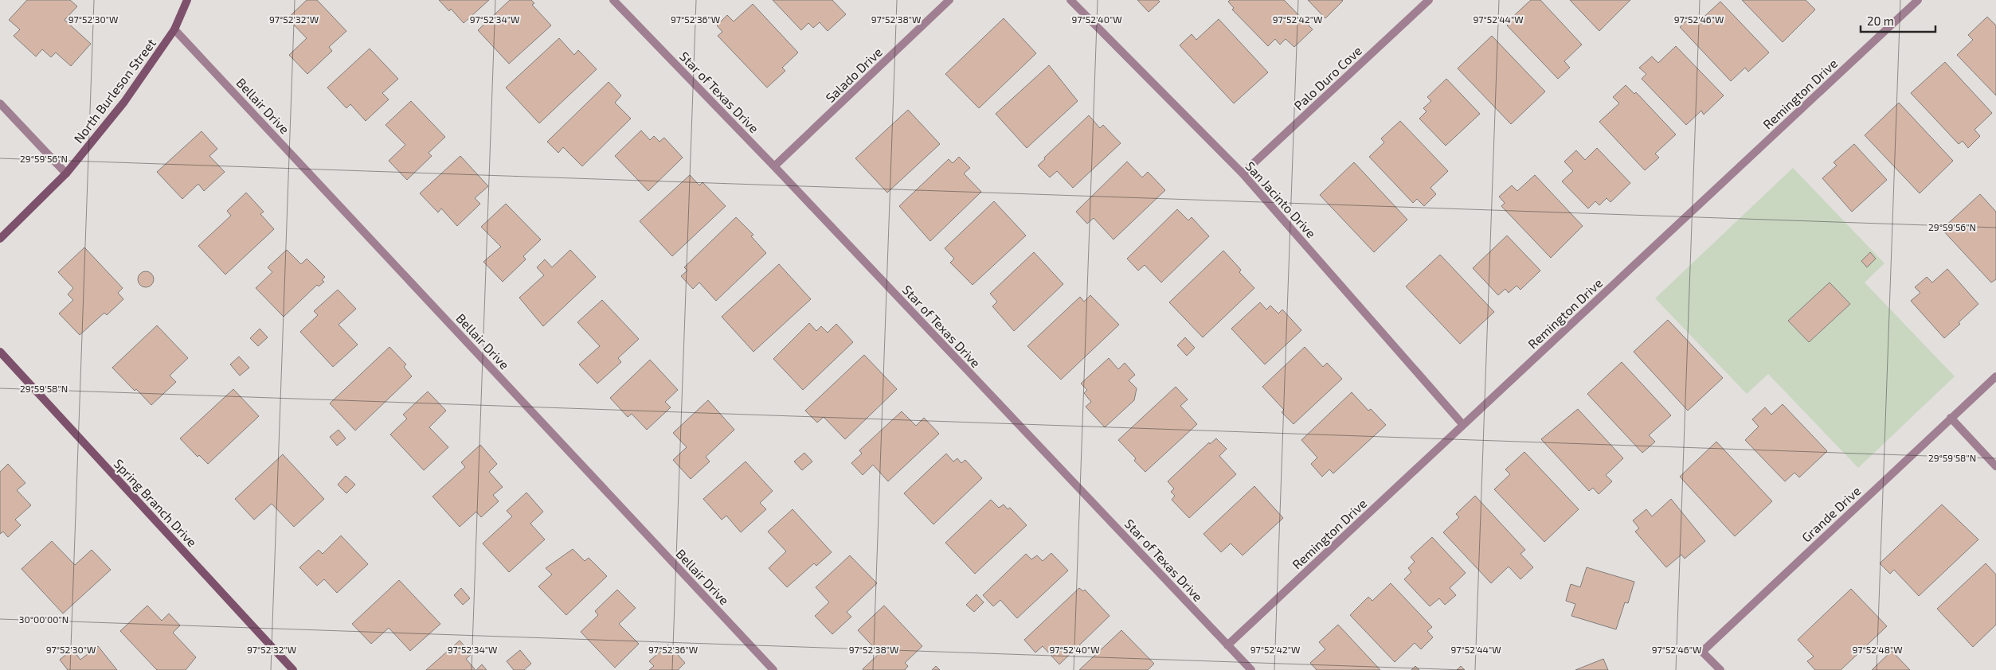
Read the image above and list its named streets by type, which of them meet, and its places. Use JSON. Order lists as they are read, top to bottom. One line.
{"streets":{"street":["Salado Drive","Palo Duro Cove","North Burleson Street","Star of Texas Drive","Remington Drive","Bellair Drive","San Jacinto Drive","Spring Branch Drive","Grande Drive"]},"crossings":[["Salado Drive","Star of Texas Drive"],["Palo Duro Cove","San Jacinto Drive"],["North Burleson Street","Bellair Drive"],["Star of Texas Drive","Remington Drive"],["Remington Drive","San Jacinto Drive"]],"scale_bar":"20 m","coordinates":["97°52'30\"W","97°52'32\"W","97°52'34\"W","97°52'36\"W","97°52'38\"W","97°52'40\"W","97°52'42\"W","97°52'44\"W","97°52'46\"W","29°59'56\"N","29°59'58\"N","30°00'00\"N","97°52'48\"W"]}
